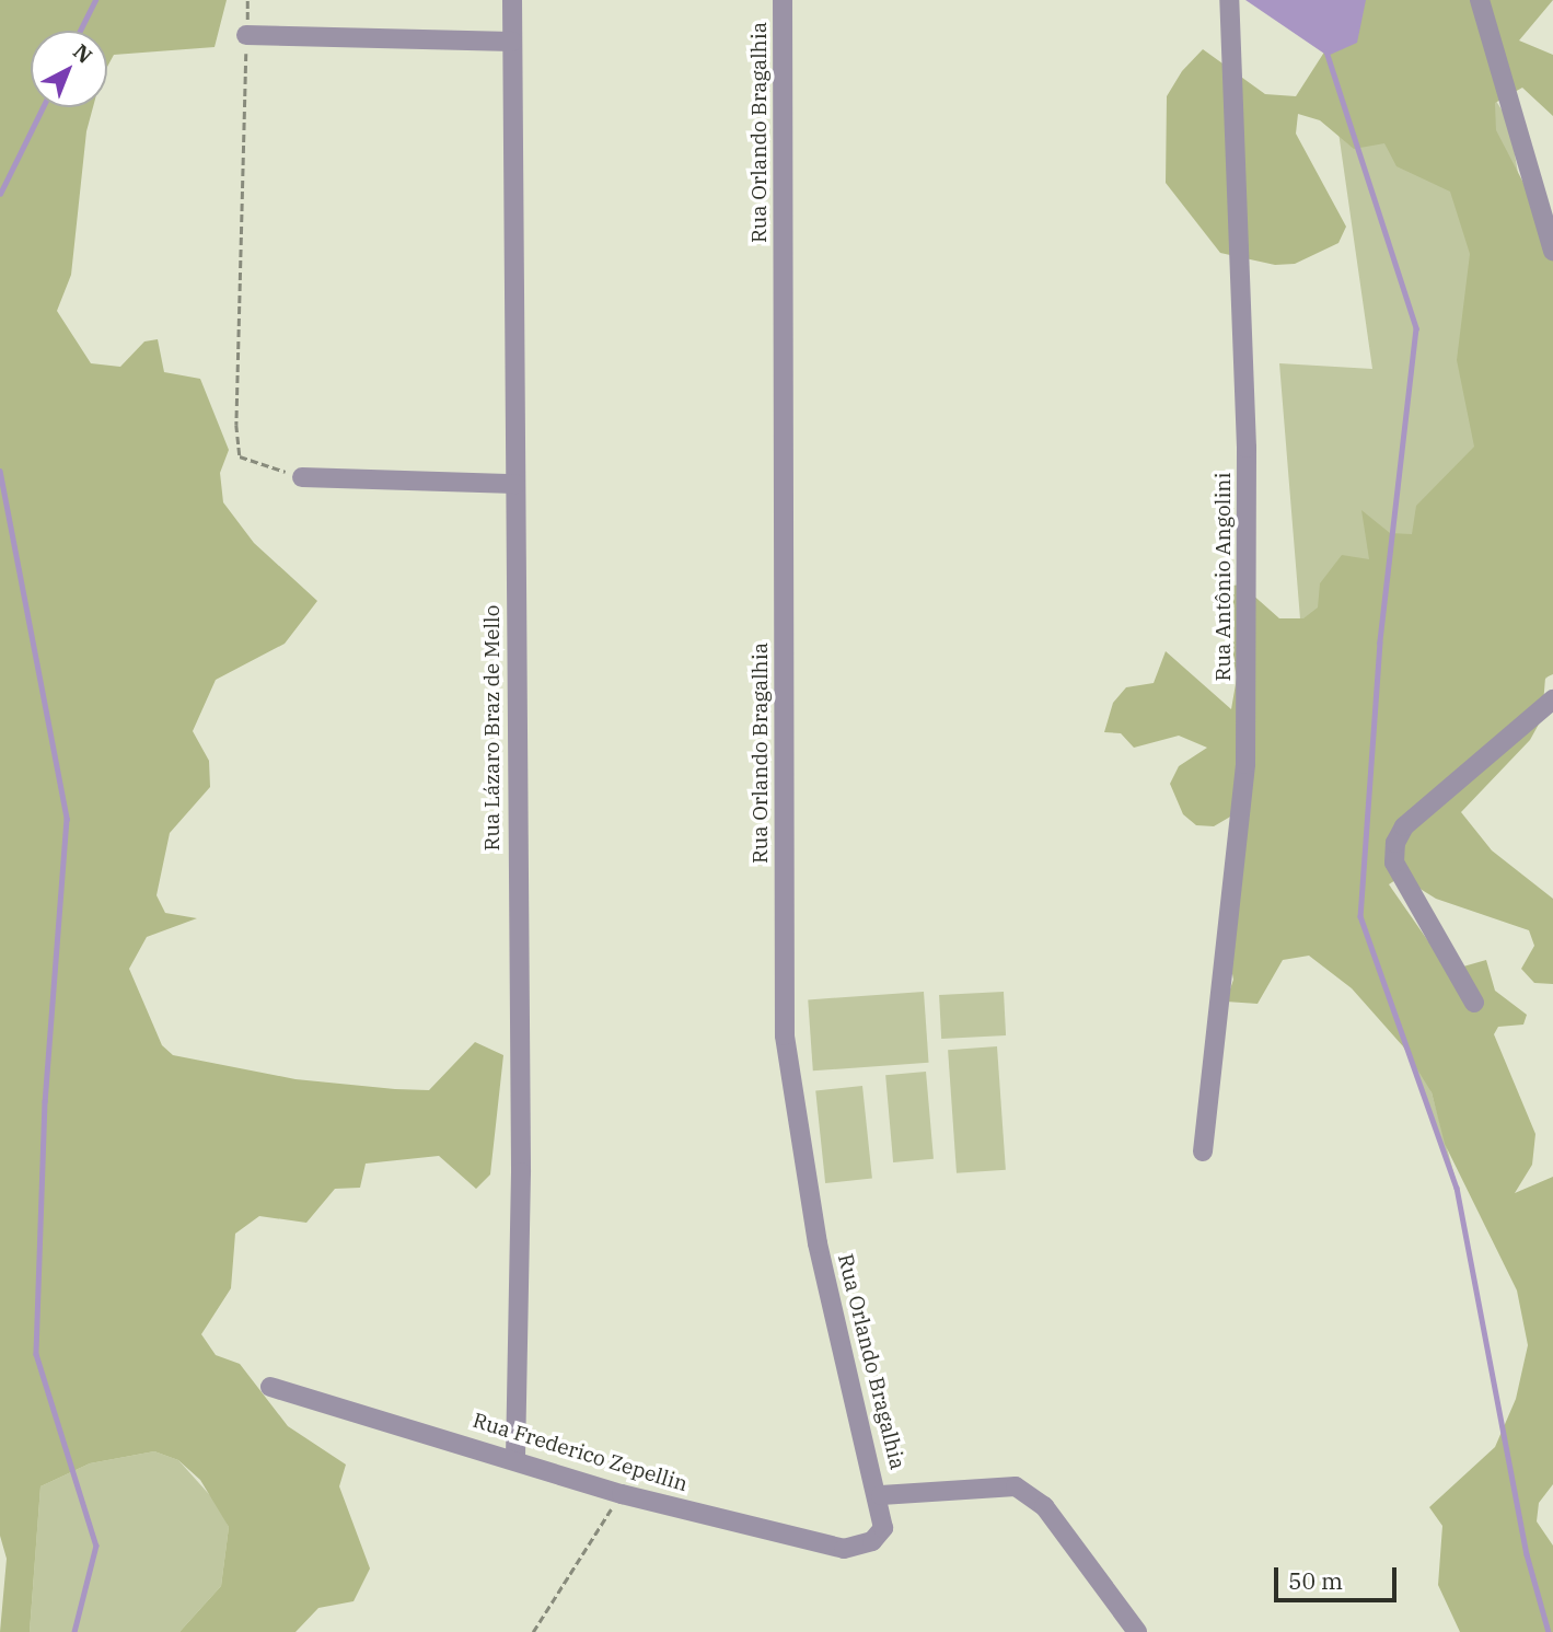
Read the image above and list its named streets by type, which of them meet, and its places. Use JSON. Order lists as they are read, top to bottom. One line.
{"streets":{"street":["Rua Orlando Bragalhia","Rua Antônio Angolini","Rua Lázaro Braz de Mello","Rua Frederico Zepellin"]},"crossings":[["Rua Orlando Bragalhia","Rua Frederico Zepellin"],["Rua Lázaro Braz de Mello","Rua Frederico Zepellin"]],"scale_bar":"50 m","north":"top right"}
